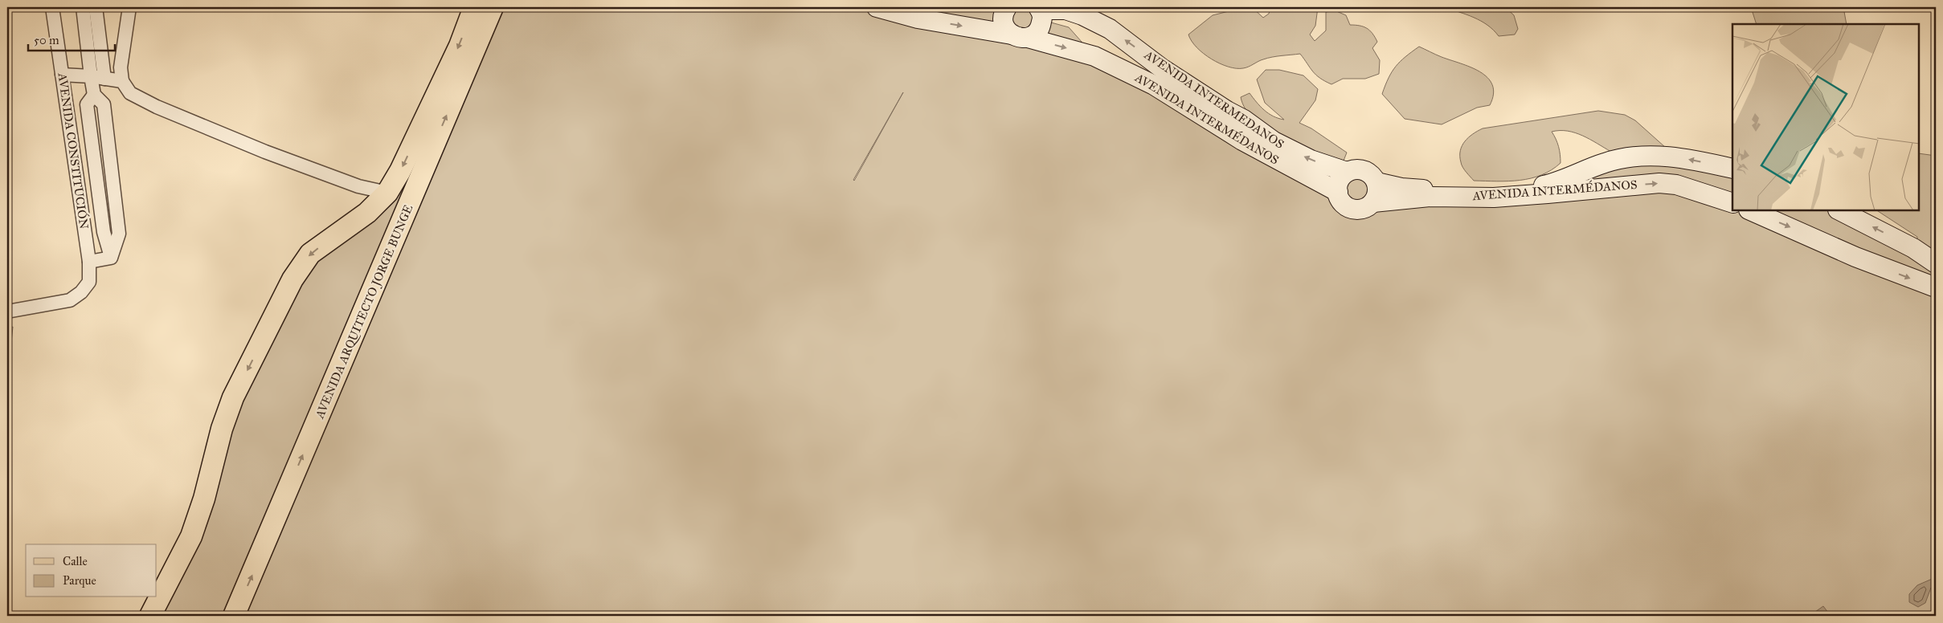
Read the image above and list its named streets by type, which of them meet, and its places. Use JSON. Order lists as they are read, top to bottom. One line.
{"streets":{"main road":["AVENIDA INTERMEDANOS","AVENIDA INTERMÉDANOS","AVENIDA ARQUITECTO JORGE BUNGE"],"street":["AVENIDA CONSTITUCIÓN"]},"crossings":[["AVENIDA INTERMEDANOS","AVENIDA INTERMÉDANOS"]],"one_way":["AVENIDA INTERMEDANOS"],"legend":["Calle","Parque"],"scale_bar":"50 m"}
